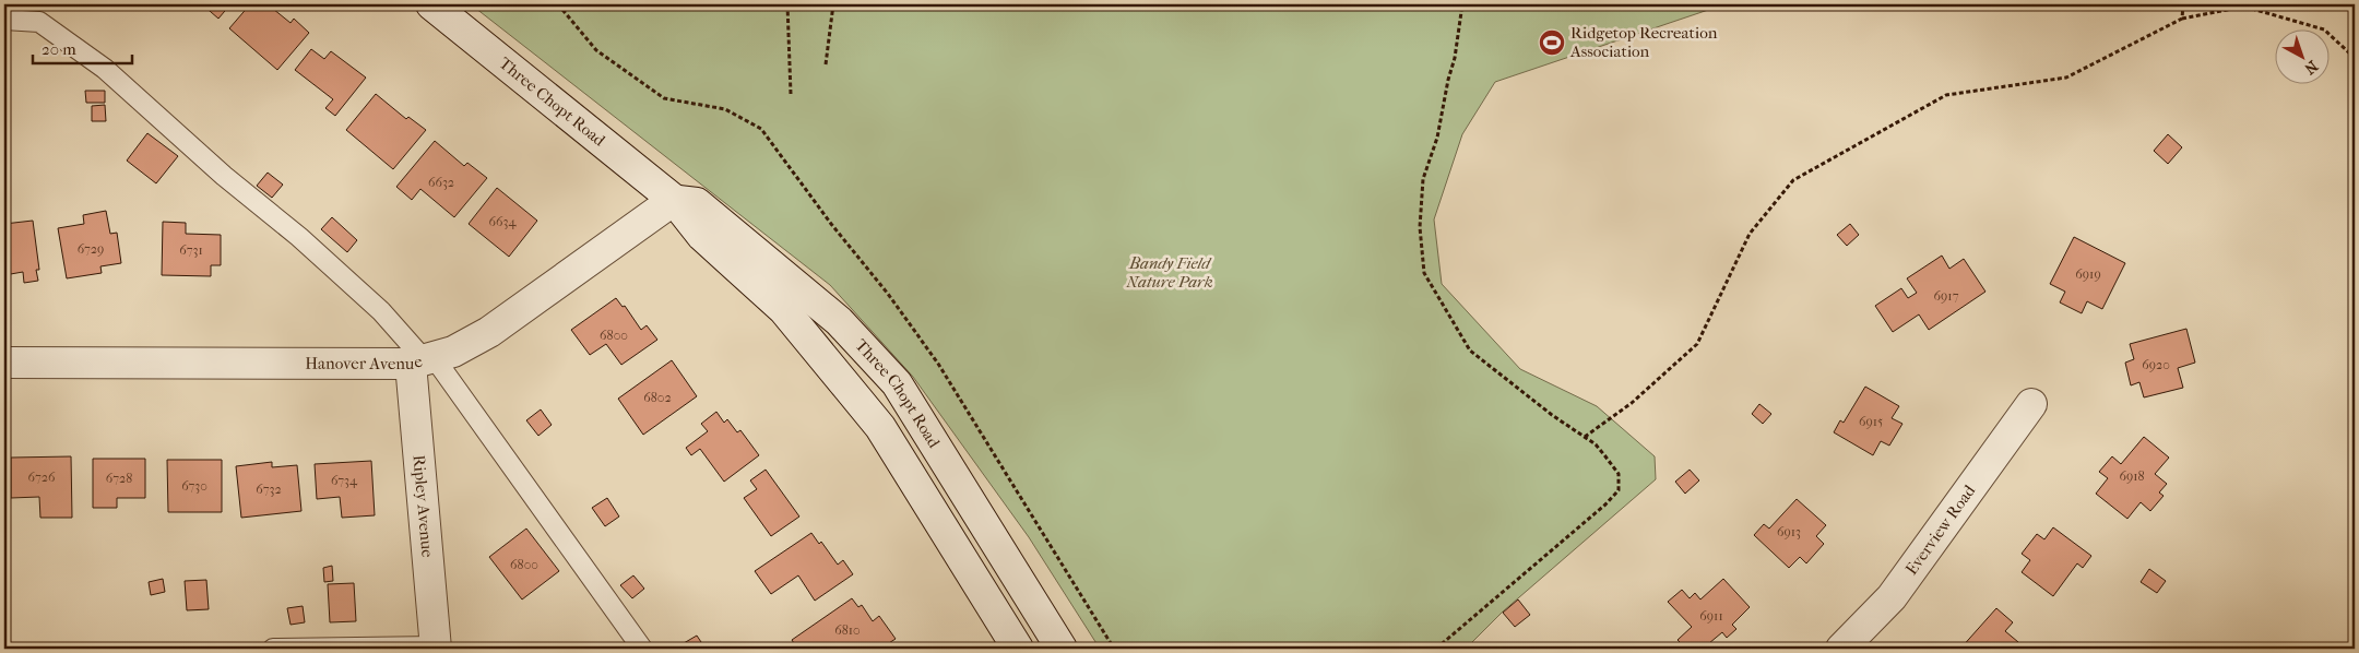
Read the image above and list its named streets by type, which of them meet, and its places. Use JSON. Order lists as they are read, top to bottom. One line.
{"streets":{"main road":["Three Chopt Road","Hanover Avenue","Ripley Avenue","Everview Road"]},"crossings":[["Three Chopt Road","Hanover Avenue"],["Hanover Avenue","Ripley Avenue"]],"parks":["Bandy Field Nature Park"],"places":{"sports":["Ridgetop Recreation Association"]},"house_numbers":["6632","6634","6729","6731","6919","6917","6800","6920","6802","6915","6918","6726","6728","6734","6730","6732","6913","6800","6911","6810"],"scale_bar":"20 m","north":"bottom right"}
